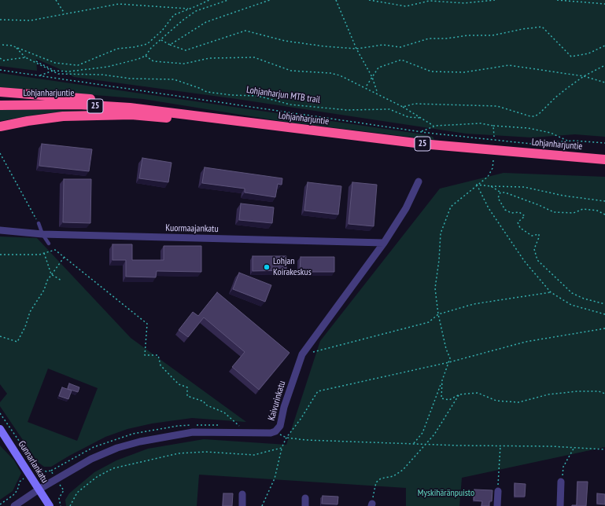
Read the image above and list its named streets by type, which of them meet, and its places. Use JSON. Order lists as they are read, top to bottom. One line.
{"streets":{"highway":["Lohjanharjuntie","25"],"street":["Kuormaajankatu","Kaivurinkatu","Gunnarlankatu"],"path":["Lohjanharjun MTB trail"]},"crossings":[["Kuormaajankatu","Kaivurinkatu"],["Kaivurinkatu","Gunnarlankatu"]],"parks":["Myskihäränpuisto"],"places":["Lohjan Koirakeskus"]}
